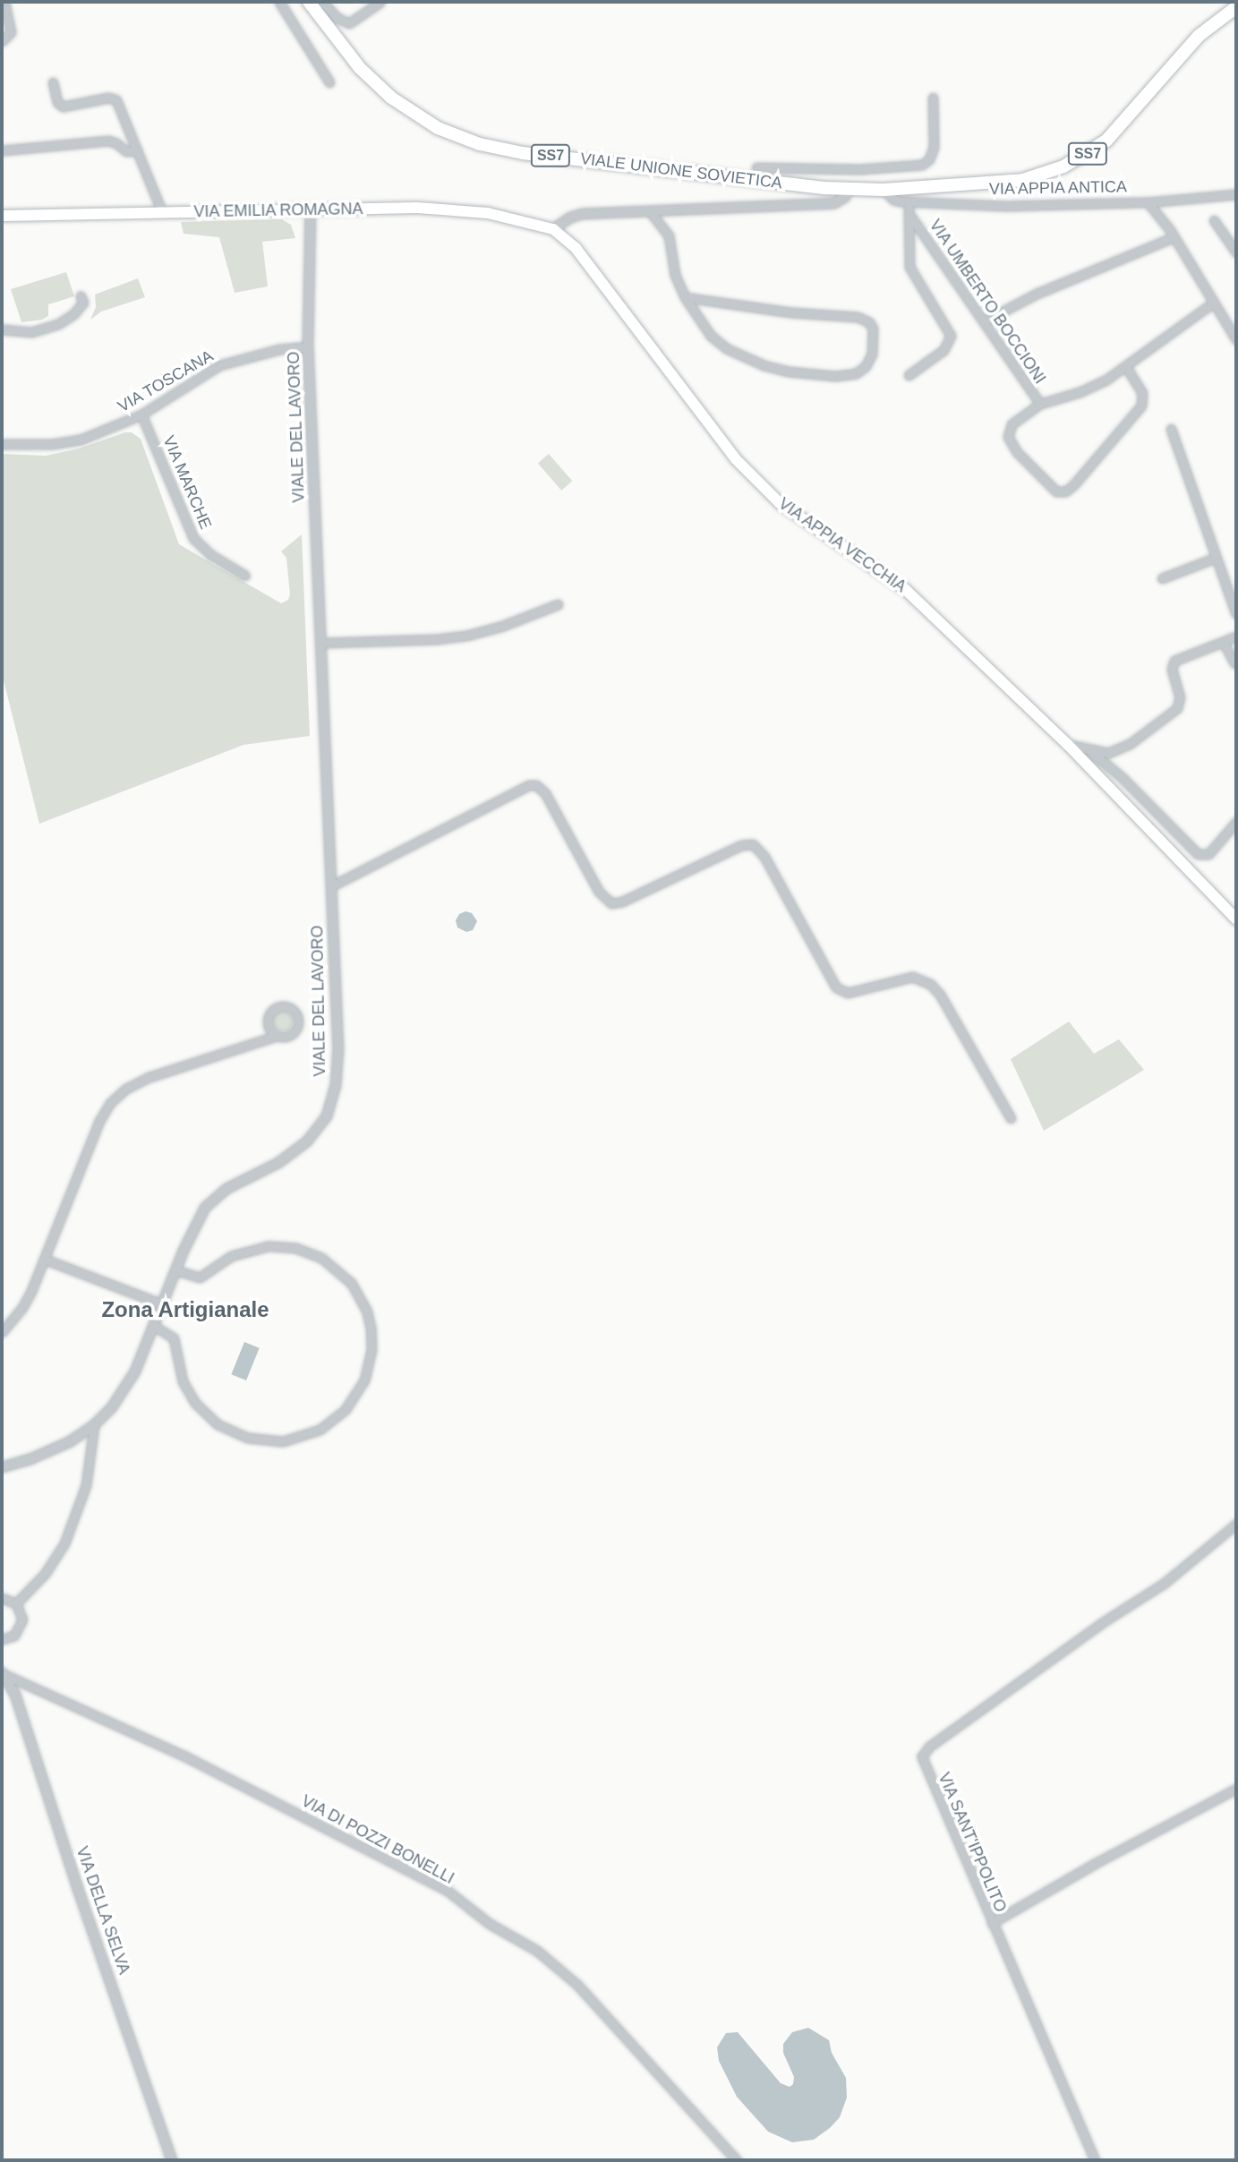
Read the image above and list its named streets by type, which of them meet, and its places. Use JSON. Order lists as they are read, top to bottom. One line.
{"streets":{"main road":["SS7","VIALE UNIONE SOVIETICA","VIA EMILIA ROMAGNA","VIA APPIA VECCHIA"],"street":["VIA APPIA ANTICA","VIA UMBERTO BOCCIONI","VIA TOSCANA","VIALE DEL LAVORO","VIA MARCHE","VIA DI POZZI BONELLI","VIA SANT'IPPOLITO","VIA DELLA SELVA"]},"crossings":[["SS7","VIALE UNIONE SOVIETICA"],["SS7","VIA APPIA ANTICA"],["VIA EMILIA ROMAGNA","VIALE DEL LAVORO"],["VIA EMILIA ROMAGNA","VIA APPIA VECCHIA"],["VIA TOSCANA","VIALE DEL LAVORO"],["VIA TOSCANA","VIA MARCHE"],["VIA DI POZZI BONELLI","VIA DELLA SELVA"]],"districts":["Zona Artigianale"]}
